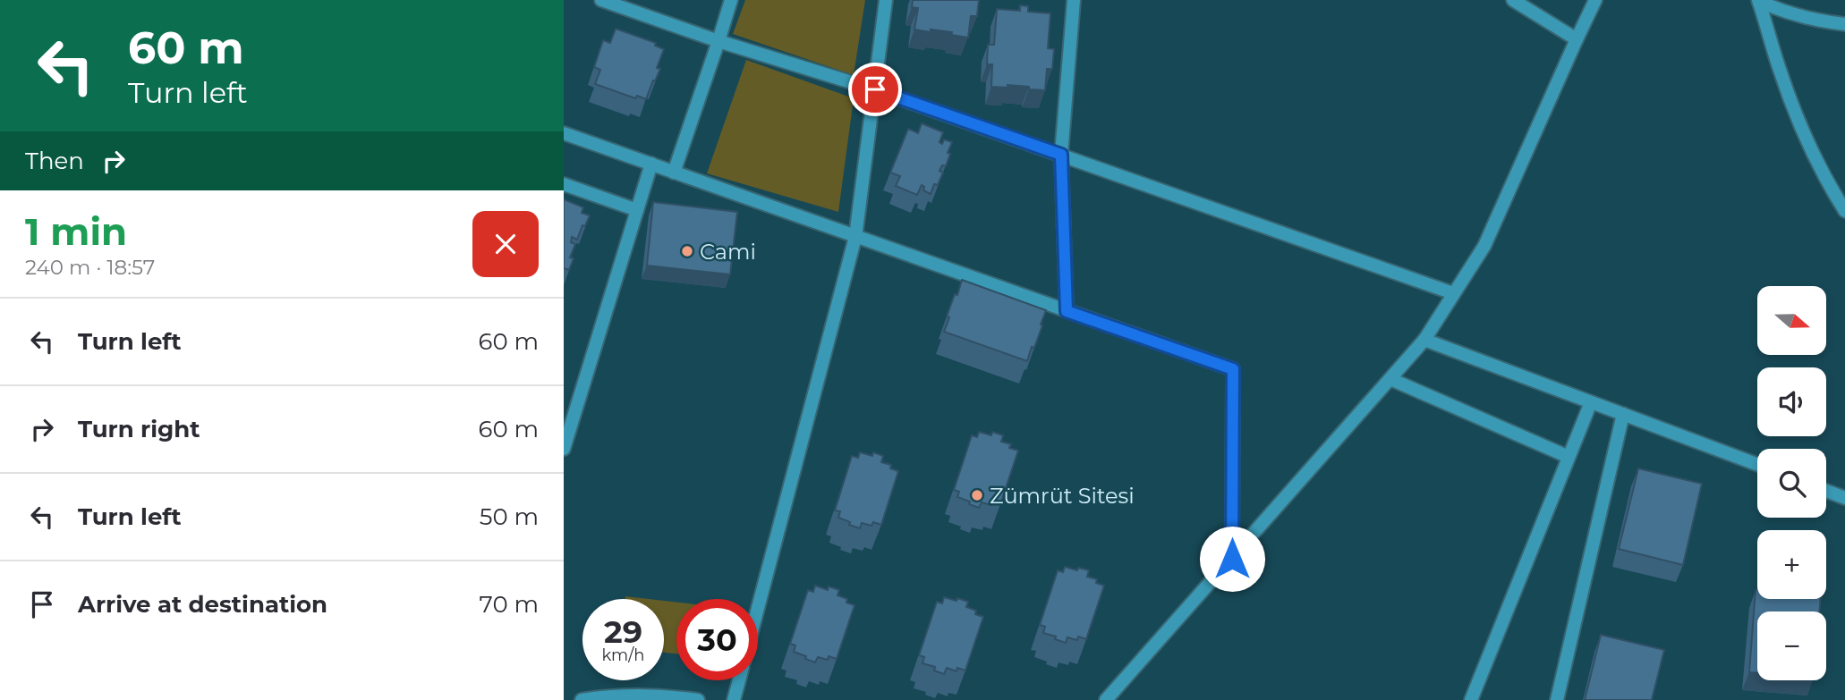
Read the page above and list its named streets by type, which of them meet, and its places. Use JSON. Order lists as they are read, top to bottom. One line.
{"places":["Cami","Zümrüt Sitesi"],"north":"right","page":{"turn":["60 m","Turn left"],"then":"Then","heading":["1 min","240 m · 18:57"],"map_buttons":["+","−"],"list":[{"name":"Turn left","value":"60 m"},{"name":"Turn right","value":"60 m"},{"name":"Turn left","value":"50 m"},{"name":"Arrive at destination","value":"70 m"}],"speed":"29 km/h","limit":"30"}}
